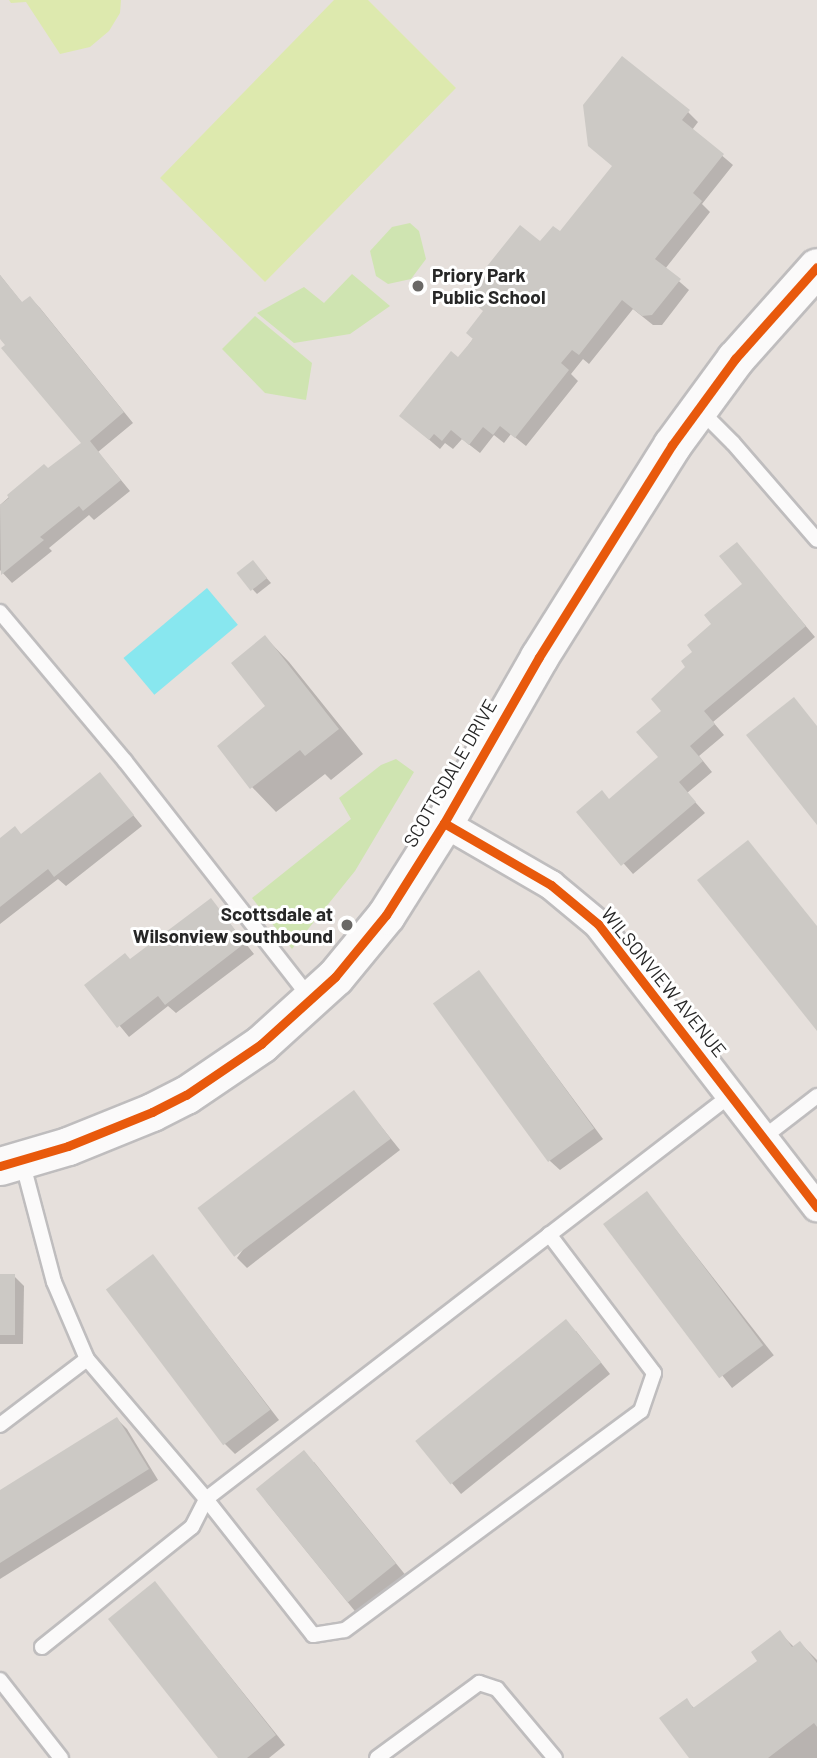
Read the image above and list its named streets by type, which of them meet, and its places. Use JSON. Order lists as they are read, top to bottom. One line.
{"streets":{"street":["SCOTTSDALE DRIVE","WILSONVIEW AVENUE"]},"crossings":[["SCOTTSDALE DRIVE","WILSONVIEW AVENUE"]],"places":["Priory Park Public School","Scottsdale at Wilsonview southbound"]}
